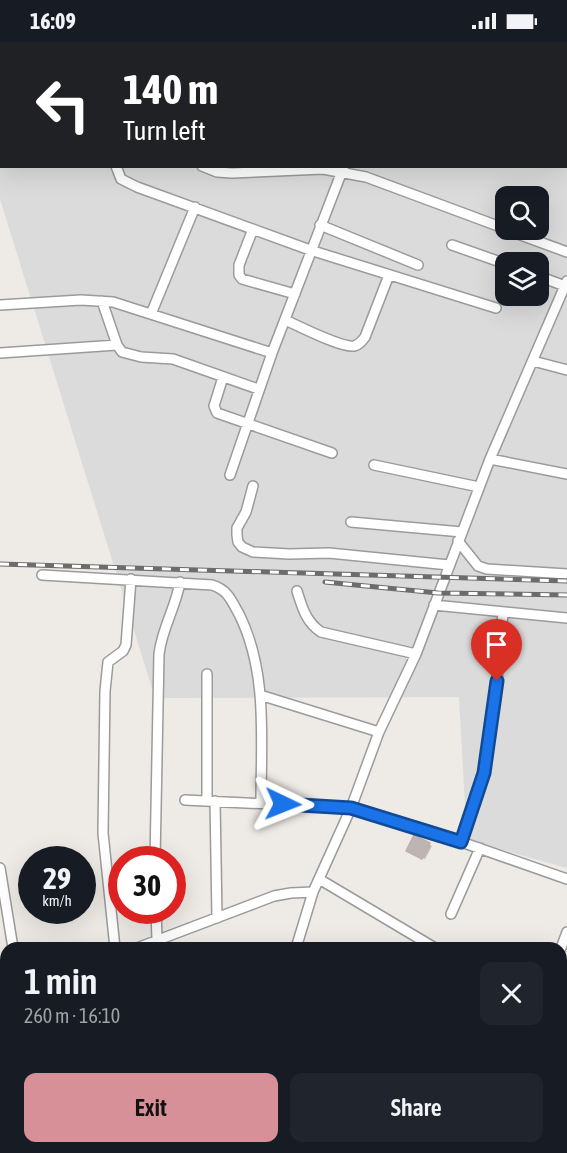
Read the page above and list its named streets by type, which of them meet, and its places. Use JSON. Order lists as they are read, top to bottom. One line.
{"page":{"status":"16:09","turn":["140 m","Turn left"],"speed":"29 km/h","limit":"30","heading":["1 min","260 m · 16:10"],"buttons":["Exit","Share"]}}
